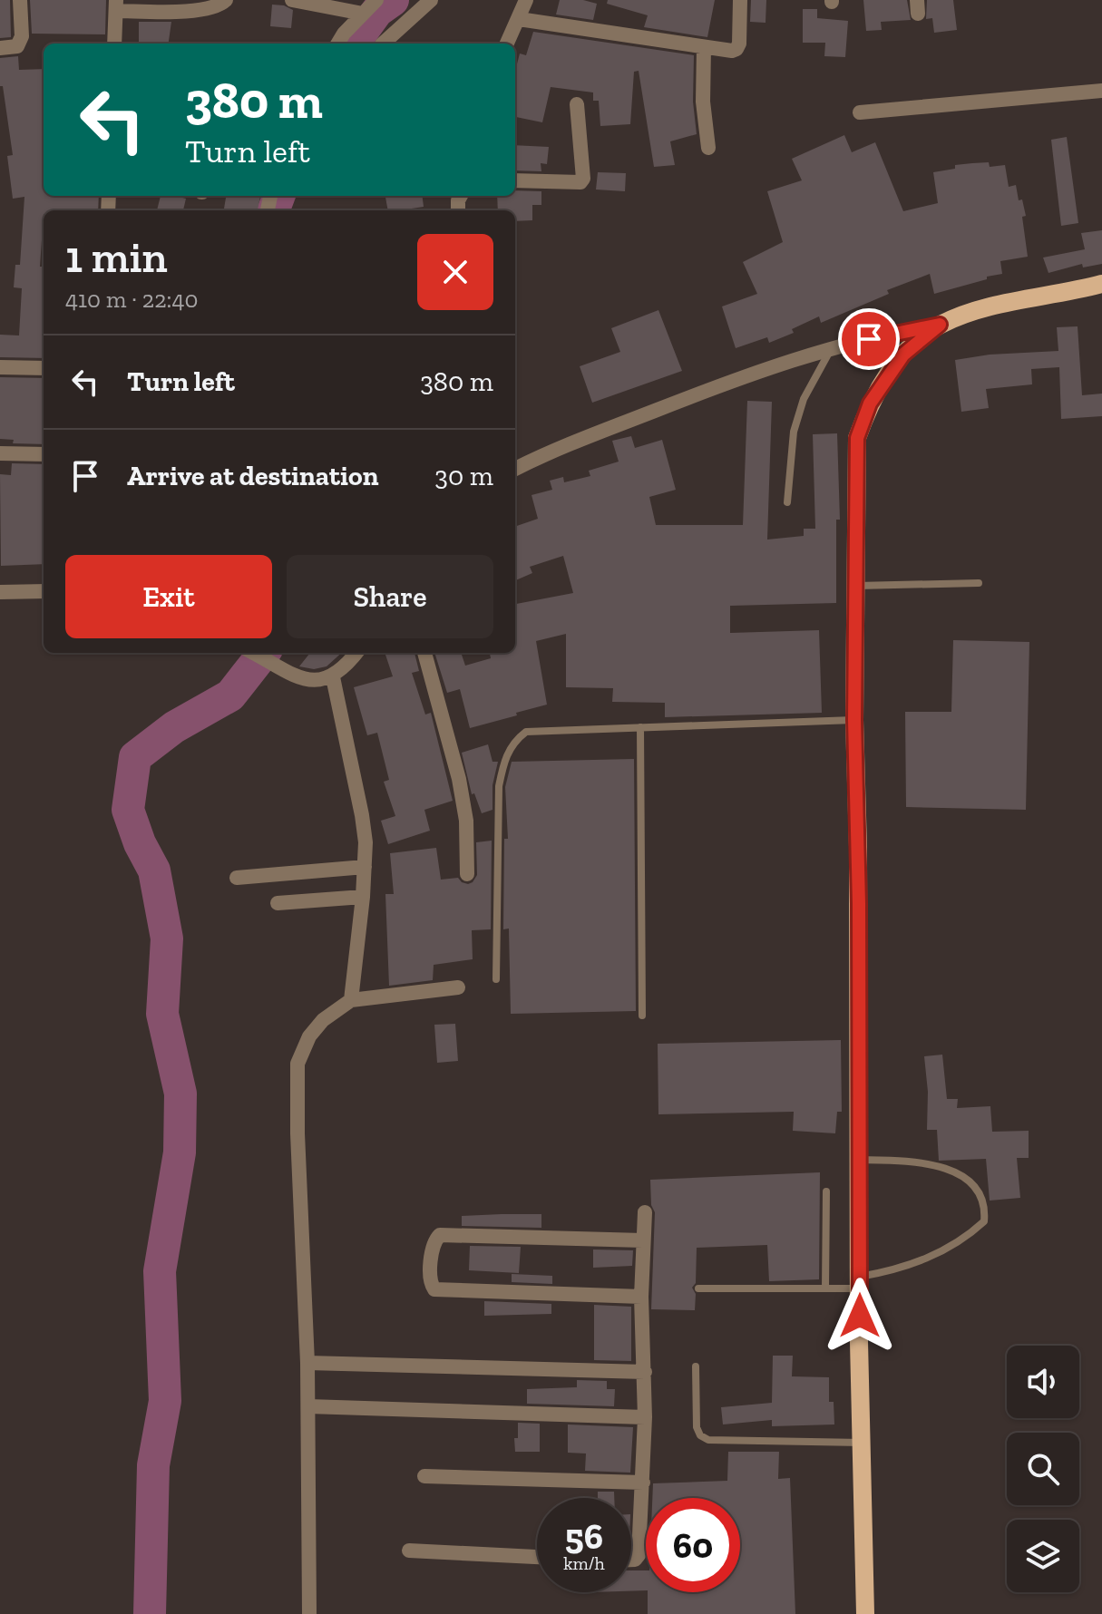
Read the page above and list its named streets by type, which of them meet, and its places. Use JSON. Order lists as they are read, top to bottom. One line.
{"page":{"turn":["380 m","Turn left"],"heading":["1 min","410 m · 22:40"],"list":[{"name":"Turn left","value":"380 m"},{"name":"Arrive at destination","value":"30 m"}],"buttons":["Exit","Share"],"speed":"56 km/h","limit":"60"}}
